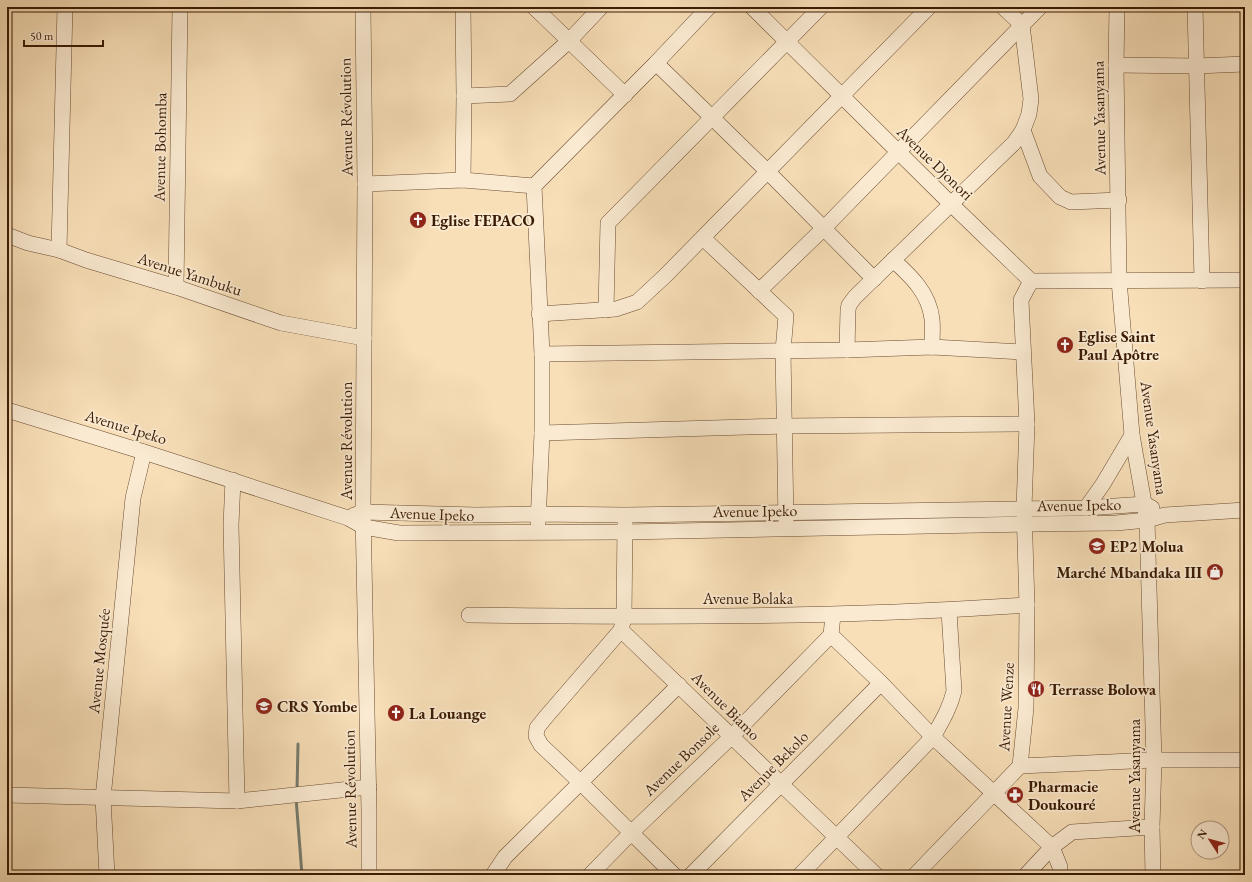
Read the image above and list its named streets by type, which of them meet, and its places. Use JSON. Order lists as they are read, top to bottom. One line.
{"streets":{"street":["Avenue Révolution","Avenue Yasanyama","Avenue Bohomba","Avenue Djonori","Avenue Yambuku","Avenue Ipeko","Avenue Bolaka","Avenue Mosquée","Avenue Biamo","Avenue Wenze","Avenue Bonsole","Avenue Bekolo"]},"crossings":[["Avenue Révolution","Avenue Yambuku"],["Avenue Révolution","Avenue Ipeko"],["Avenue Yasanyama","Avenue Ipeko"],["Avenue Bohomba","Avenue Yambuku"],["Avenue Djonori","Avenue Wenze"],["Avenue Ipeko","Avenue Mosquée"],["Avenue Ipeko","Avenue Wenze"],["Avenue Bolaka","Avenue Biamo"],["Avenue Bolaka","Avenue Wenze"],["Avenue Biamo","Avenue Bonsole"],["Avenue Biamo","Avenue Bekolo"]],"places":{"church":["Eglise FEPACO","Eglise Saint Paul Apôtre","La Louange"],"school or university":["EP2 Molua","CRS Yombe"],"shop":["Marché Mbandaka III"],"restaurant":["Terrasse Bolowa"],"pharmacy":["Pharmacie Doukouré"]},"scale_bar":"50 m","north":"top left"}
